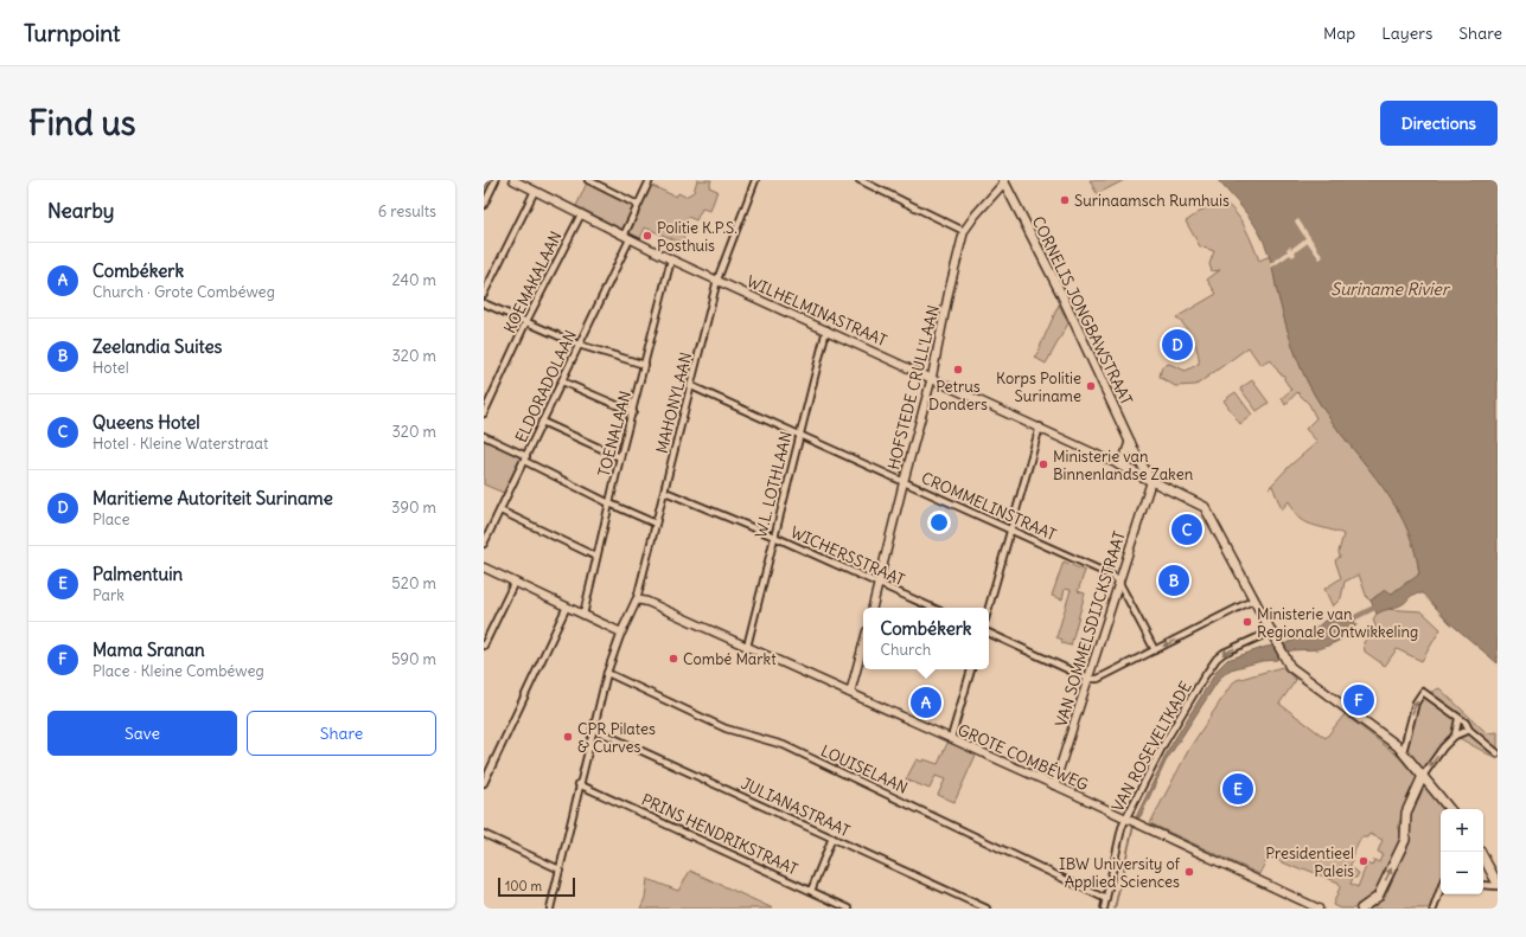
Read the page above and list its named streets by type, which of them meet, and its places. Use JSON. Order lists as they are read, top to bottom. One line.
{"streets":{"main road":["CORNELIS JONGBAWSTRAAT"],"street":["KOEMAKALAAN","WILHELMINASTRAAT","ELDORADOLAAN","HOFSTEDE CRULL'LAAN","MAHONYLAAN","TOENALAAN","W.L. LOTHLAAN","CROMMELINSTRAAT","WICHERSSTRAAT","VAN SOMMELSDIJCKSTRAAT","VAN ROSEVELTKADE","GROTE COMBÉWEG","LOUISELAAN","JULIANASTRAAT","PRINS HENDRIKSTRAAT"]},"crossings":[["KOEMAKALAAN","WILHELMINASTRAAT"],["WILHELMINASTRAAT","ELDORADOLAAN"],["WILHELMINASTRAAT","HOFSTEDE CRULL'LAAN"],["WILHELMINASTRAAT","MAHONYLAAN"],["WILHELMINASTRAAT","TOENALAAN"],["WILHELMINASTRAAT","W.L. LOTHLAAN"],["CORNELIS JONGBAWSTRAAT","HOFSTEDE CRULL'LAAN"],["CORNELIS JONGBAWSTRAAT","VAN SOMMELSDIJCKSTRAAT"],["HOFSTEDE CRULL'LAAN","CROMMELINSTRAAT"],["HOFSTEDE CRULL'LAAN","WICHERSSTRAAT"],["MAHONYLAAN","CROMMELINSTRAAT"],["MAHONYLAAN","WICHERSSTRAAT"],["MAHONYLAAN","GROTE COMBÉWEG"],["W.L. LOTHLAAN","CROMMELINSTRAAT"],["W.L. LOTHLAAN","WICHERSSTRAAT"],["W.L. LOTHLAAN","GROTE COMBÉWEG"],["CROMMELINSTRAAT","VAN SOMMELSDIJCKSTRAAT"],["VAN SOMMELSDIJCKSTRAAT","GROTE COMBÉWEG"],["VAN ROSEVELTKADE","GROTE COMBÉWEG"],["VAN ROSEVELTKADE","LOUISELAAN"]],"water":["Suriname Rivier"],"places":["Surinaamsch Rumhuis","Politie K.P.S. Posthuis","Petrus Donders","Korps Politie Suriname","Ministerie van Binnenlandse Zaken","Ministerie van Regionale Ontwikkeling","Combé Markt","CPR Pilates & Curves","Presidentieel Paleis","IBW University of Applied Sciences"],"scale_bar":"100 m","page":{"header":"Turnpoint","nav":["Map","Layers","Share"],"buttons":["Directions",["Save","Share"]],"title":"Find us","heading":["Nearby","6 results"],"list":[{"mark":"A","name":"Combékerk","note":"Church · Grote Combéweg","value":"240 m"},{"mark":"B","name":"Zeelandia Suites","note":"Hotel","value":"320 m"},{"mark":"C","name":"Queens Hotel","note":"Hotel · Kleine Waterstraat","value":"320 m"},{"mark":"D","name":"Maritieme Autoriteit Suriname","note":"Place","value":"390 m"},{"mark":"E","name":"Palmentuin","note":"Park","value":"520 m"},{"mark":"F","name":"Mama Sranan","note":"Place · Kleine Combéweg","value":"590 m"}],"pins":["D","C","B","F","A","E"],"popup":["Combékerk","Church"],"map_buttons":["+","−"],"scale":"100 m"}}
